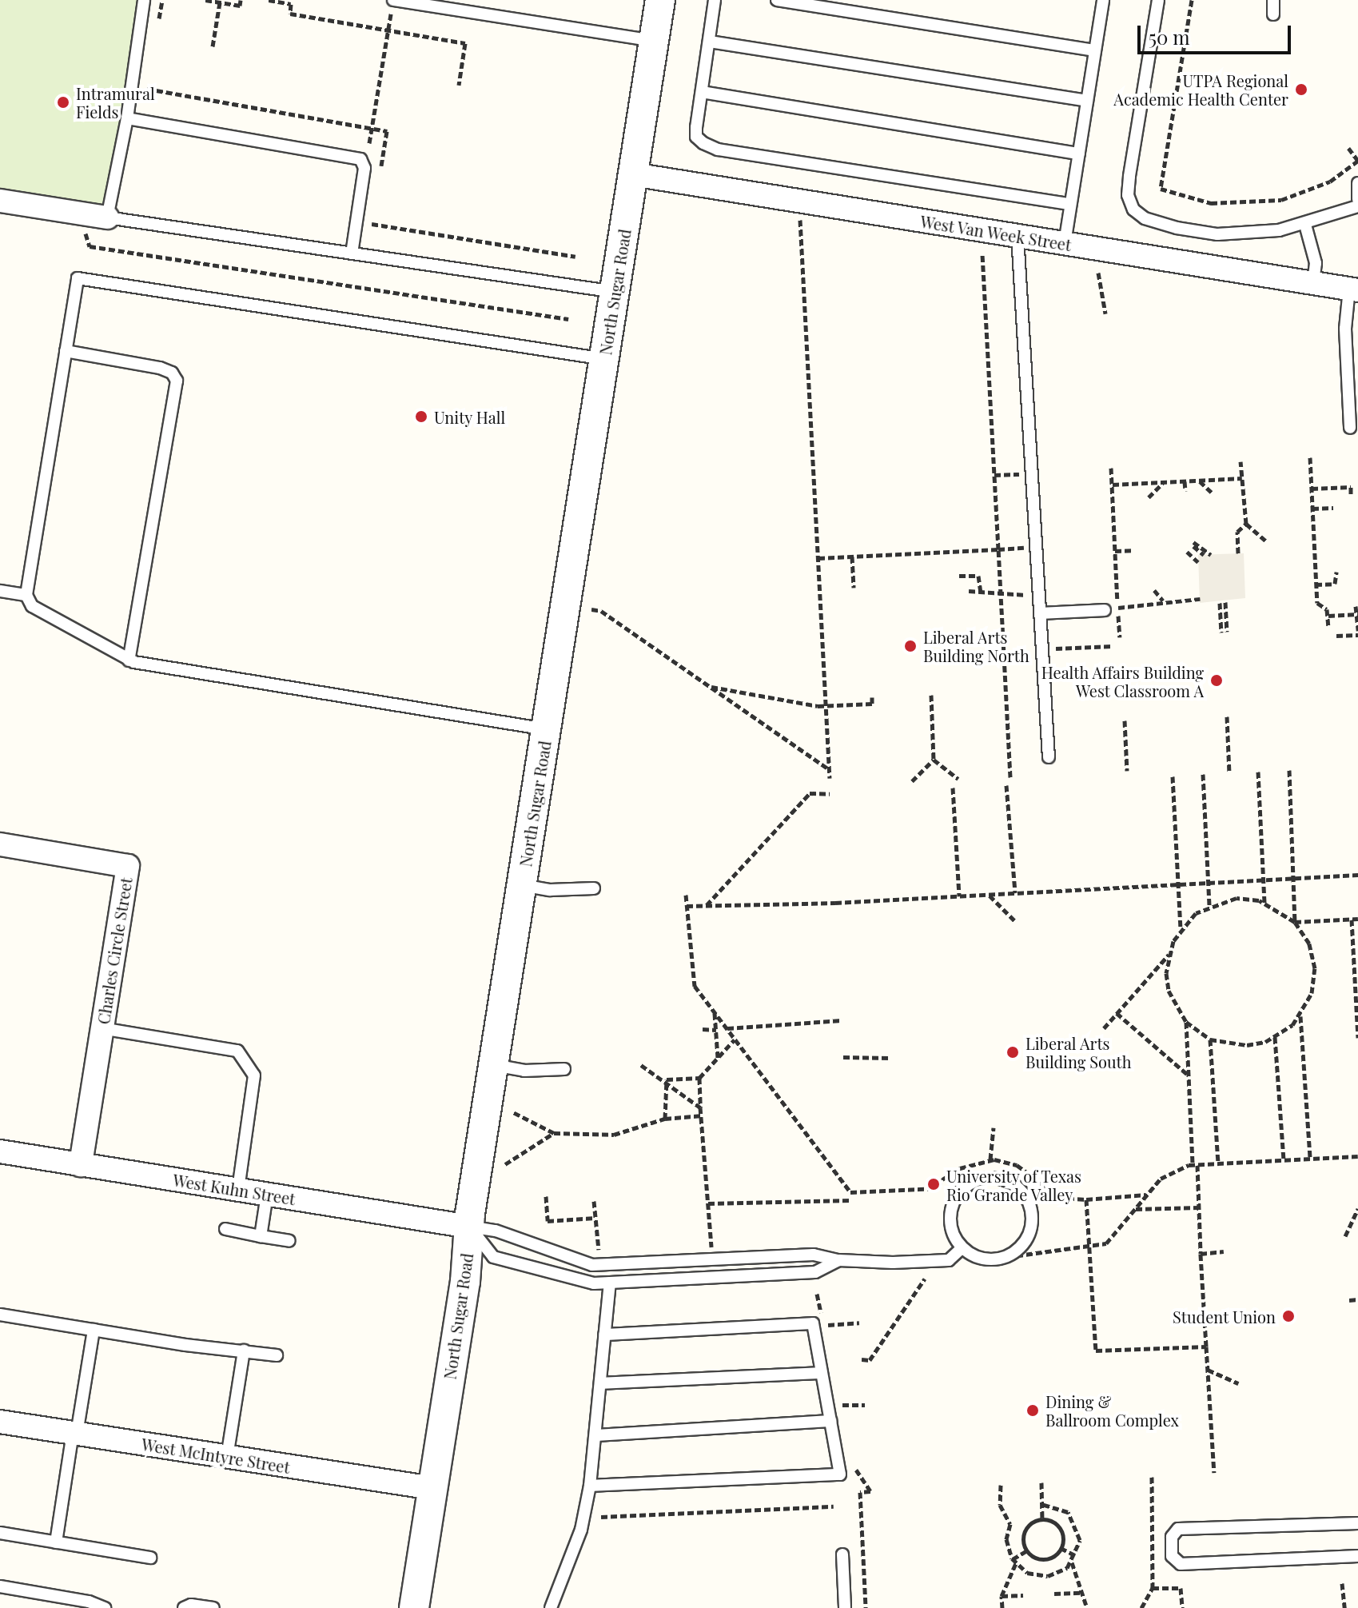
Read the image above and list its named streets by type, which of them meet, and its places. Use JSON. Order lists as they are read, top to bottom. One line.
{"streets":{"street":["West Van Week Street","North Sugar Road","Charles Circle Street","West Kuhn Street","West McIntyre Street"]},"crossings":[["West Van Week Street","North Sugar Road"],["North Sugar Road","West Kuhn Street"],["North Sugar Road","West McIntyre Street"],["Charles Circle Street","West Kuhn Street"]],"places":["UTPA Regional Academic Health Center","Intramural Fields","Unity Hall","Liberal Arts Building North","Health Affairs Building West Classroom A","Liberal Arts Building South","University of Texas Rio Grande Valley","Student Union","Dining & Ballroom Complex"],"scale_bar":"50 m"}
